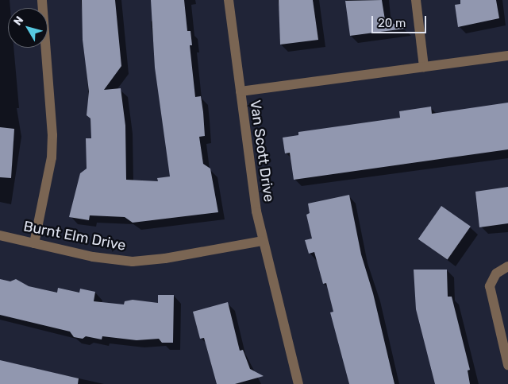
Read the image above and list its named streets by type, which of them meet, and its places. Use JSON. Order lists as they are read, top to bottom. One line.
{"streets":{"street":["Van Scott Drive","Burnt Elm Drive"]},"crossings":[["Van Scott Drive","Burnt Elm Drive"]],"scale_bar":"20 m","north":"top left"}
